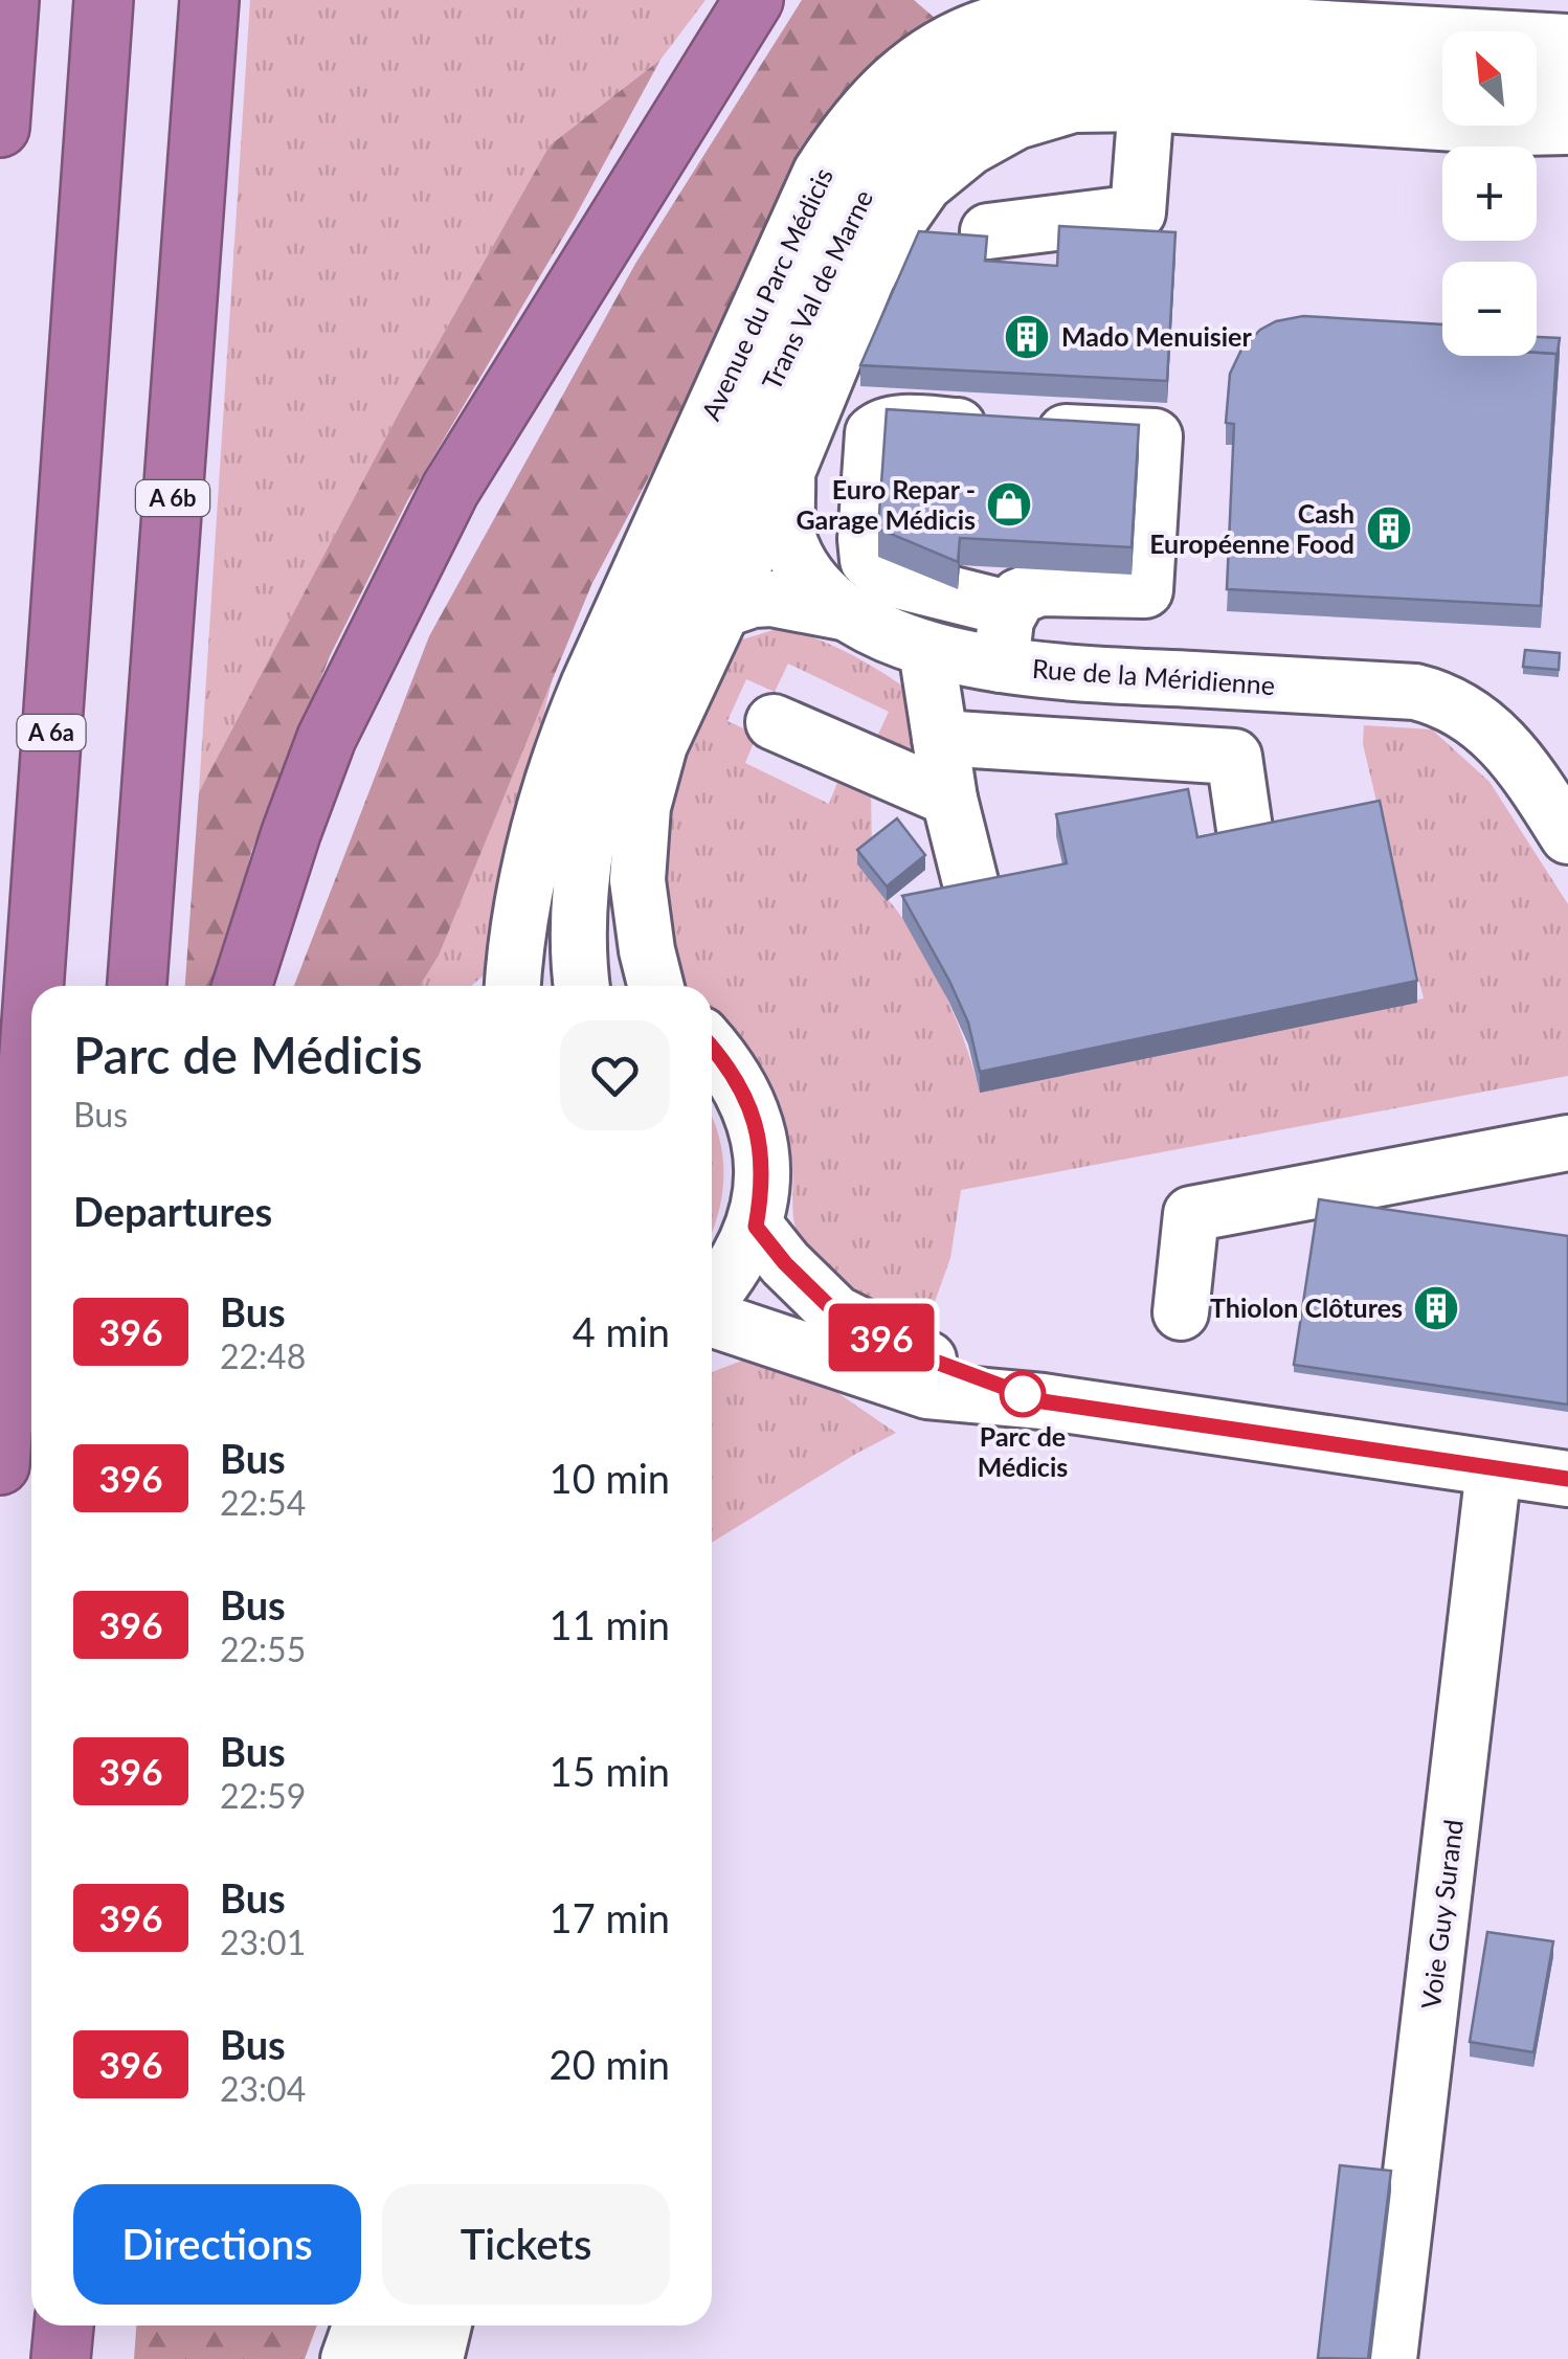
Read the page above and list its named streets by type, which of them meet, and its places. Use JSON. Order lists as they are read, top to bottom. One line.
{"streets":{"highway":["A 6b","A 6a"],"street":["Trans Val de Marne","Avenue du Parc Médicis","Rue de la Méridienne","Voie Guy Surand"]},"places":{"building":["Mado Menuisier","Cash Européenne Food","Thiolon Clôtures"],"shop":["Euro Repar - Garage Médicis"],"other":["Parc de Médicis"]},"lines":["bus line 396"],"north":"top left","page":{"on_map":"396","map_buttons":["+","−"],"heading":[["Parc de Médicis","Bus"],"Departures"],"list":[{"mark":"396","name":"Bus","note":"22:48","value":"4 min"},{"mark":"396","name":"Bus","note":"22:54","value":"10 min"},{"mark":"396","name":"Bus","note":"22:55","value":"11 min"},{"mark":"396","name":"Bus","note":"22:59","value":"15 min"},{"mark":"396","name":"Bus","note":"23:01","value":"17 min"},{"mark":"396","name":"Bus","note":"23:04","value":"20 min"}],"buttons":["Directions","Tickets"]}}
